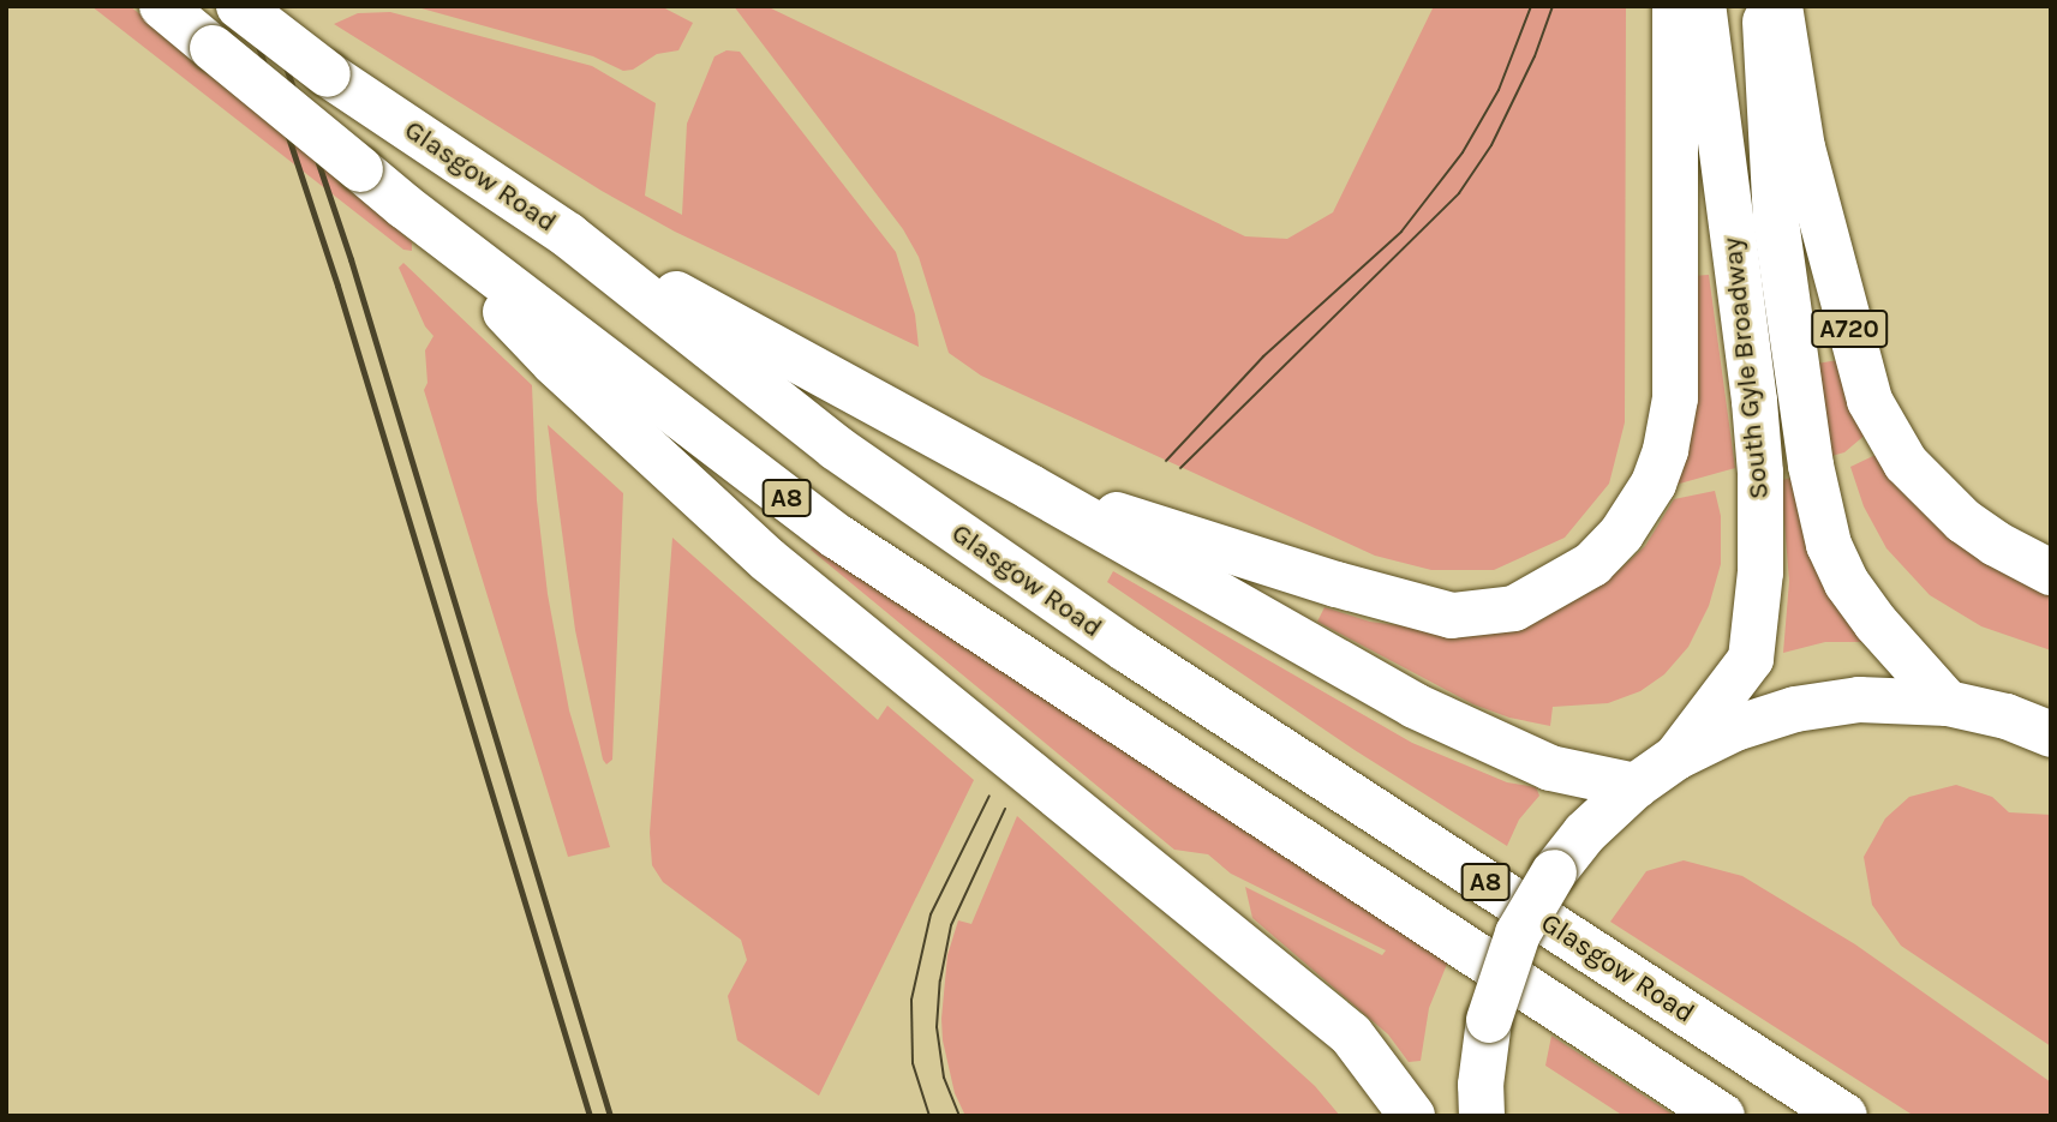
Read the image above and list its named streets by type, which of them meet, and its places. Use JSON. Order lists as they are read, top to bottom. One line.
{"streets":{"main road":["Glasgow Road","A720","South Gyle Broadway","A8"]}}
